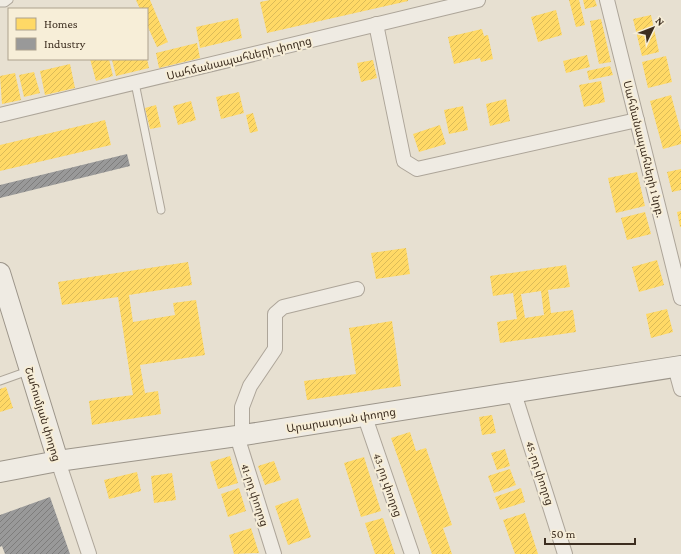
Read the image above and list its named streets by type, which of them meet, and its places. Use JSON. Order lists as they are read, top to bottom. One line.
{"streets":{"main road":["Շահումյան փողոց","Արարատյան փողոց"],"street":["Սահմանապահների փողոց","Սահմանապահների 1 նրբ.","45-րդ փողոց","43-րդ փողոց","41-րդ փողոց"]},"crossings":[["Շահումյան փողոց","Արարատյան փողոց"],["Արարատյան փողոց","45-րդ փողոց"],["Արարատյան փողոց","43-րդ փողոց"],["Արարատյան փողոց","41-րդ փողոց"]],"legend":["Homes","Industry"],"scale_bar":"50 m","north":"top right"}
